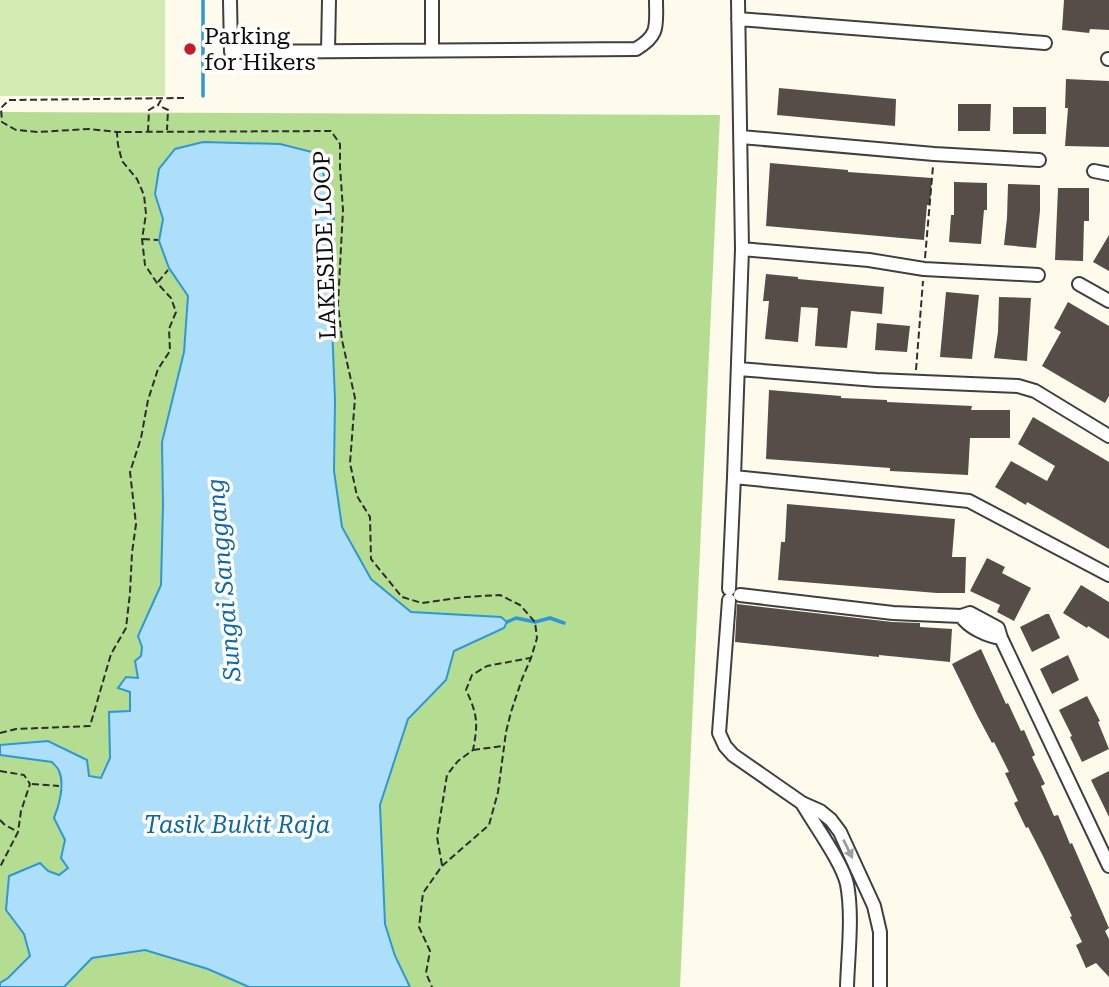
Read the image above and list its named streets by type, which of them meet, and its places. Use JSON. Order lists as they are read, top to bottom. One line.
{"streets":{"path":["LAKESIDE LOOP"]},"water":["Sungai Sanggang","Tasik Bukit Raja"],"places":["Parking for Hikers"]}
